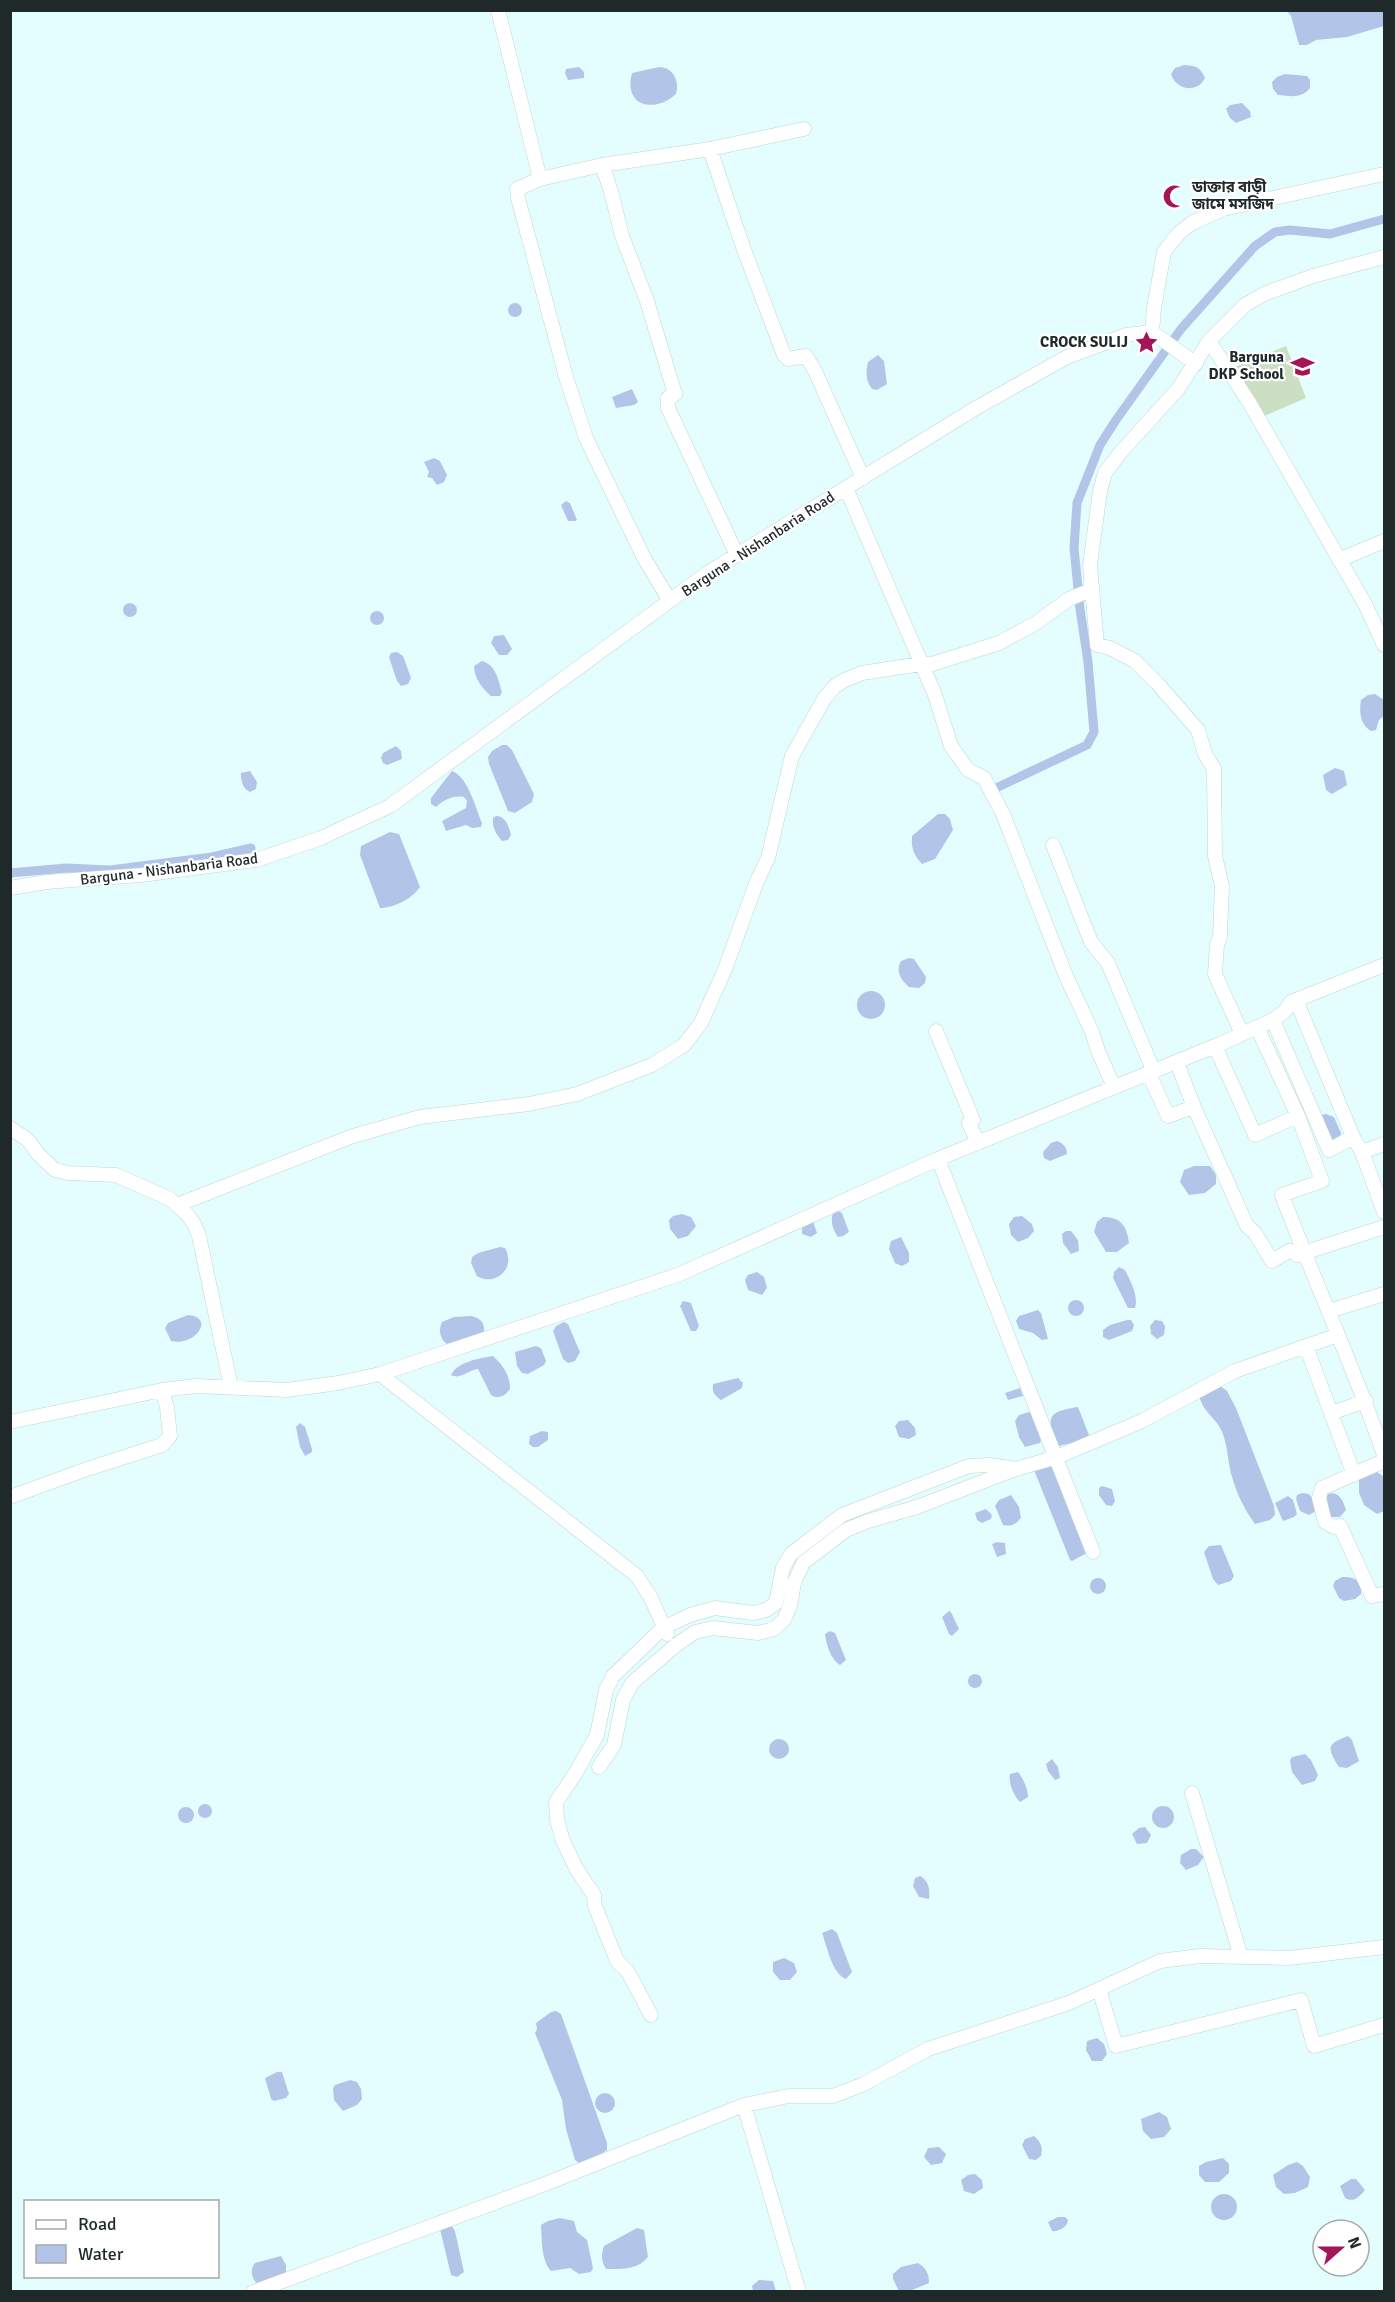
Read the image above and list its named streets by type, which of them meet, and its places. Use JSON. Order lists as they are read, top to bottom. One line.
{"streets":{"street":["Barguna - Nishanbaria Road"]},"places":{"mosque":["ডাক্তার বাড়ী জামে মসজিদ"],"place":["CROCK SULIJ"],"school or university":["Barguna DKP School"]},"legend":["Road","Water"],"north":"right"}
